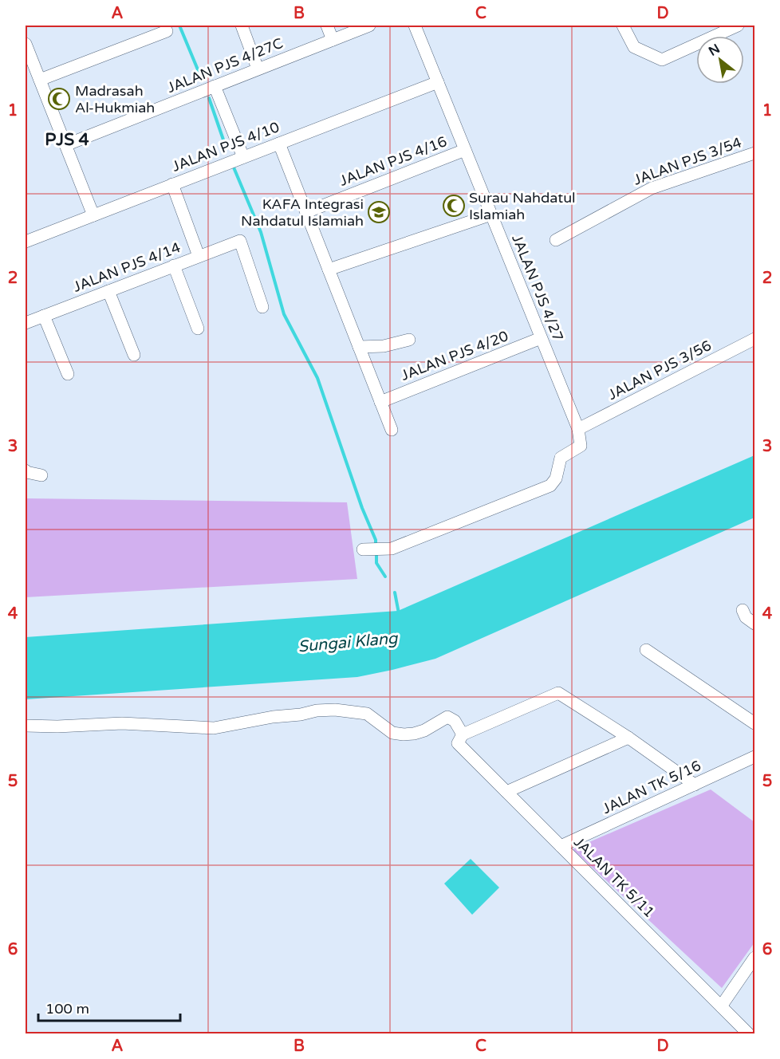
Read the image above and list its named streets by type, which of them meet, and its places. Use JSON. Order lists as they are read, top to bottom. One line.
{"streets":{"street":["JALAN PJS 4/27C","JALAN PJS 4/10","JALAN PJS 4/16","JALAN PJS 3/54","JALAN PJS 4/14","JALAN PJS 4/27","JALAN PJS 4/20","JALAN PJS 3/56","JALAN TK 5/16","JALAN TK 5/11"]},"crossings":[["JALAN PJS 4/10","JALAN PJS 4/27"],["JALAN PJS 4/16","JALAN PJS 4/27"],["JALAN PJS 4/27","JALAN PJS 4/20"],["JALAN PJS 4/27","JALAN PJS 3/56"],["JALAN TK 5/16","JALAN TK 5/11"]],"districts":["PJS 4"],"water":["Sungai Klang"],"places":{"mosque":["Madrasah Al-Hukmiah","Surau Nahdatul Islamiah"],"school or university":["KAFA Integrasi Nahdatul Islamiah"]},"scale_bar":"100 m","north":"top left","grid":{"columns":["A","B","C","D"],"rows":["1","2","3","4","5","6"]}}
